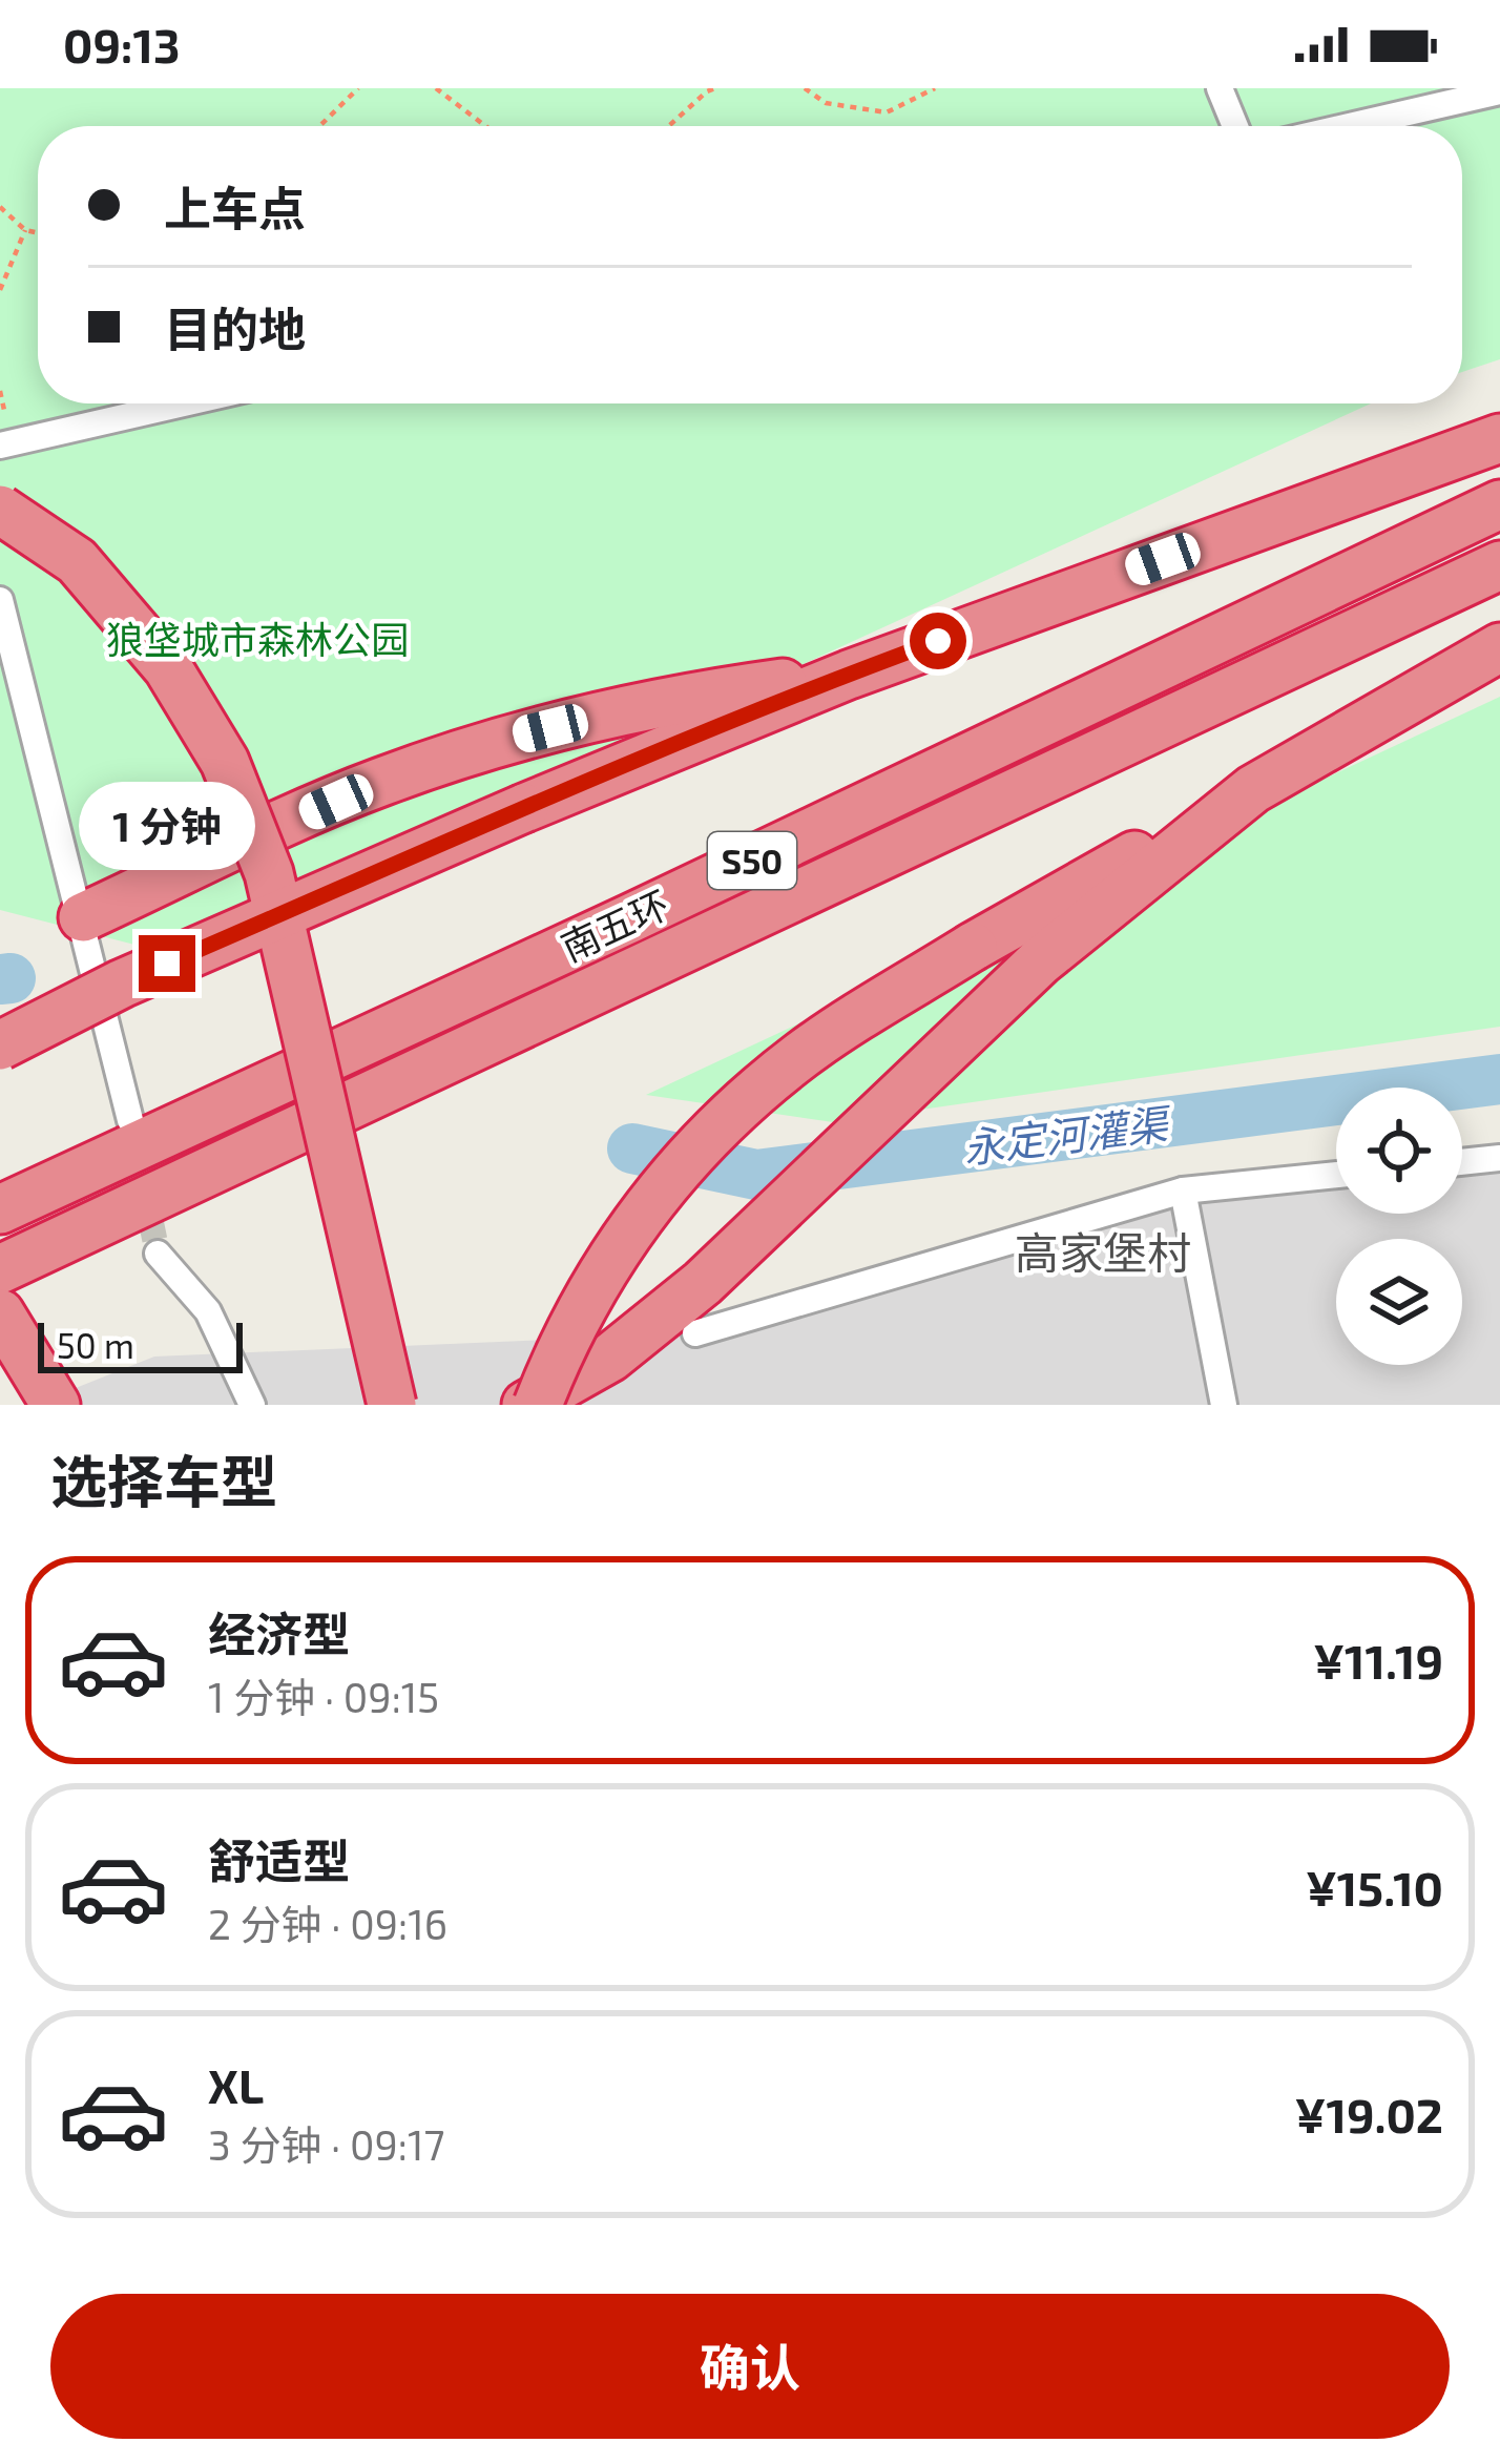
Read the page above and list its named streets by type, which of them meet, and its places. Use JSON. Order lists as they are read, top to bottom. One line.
{"streets":{"highway":["S50","南五环"]},"districts":["高家堡村"],"water":["永定河灌渠"],"parks":["狼垡城市森林公园"],"scale_bar":"50 m","page":{"status":"09:13","banner":["上车点","目的地"],"bubble":"1 分钟","scale":"50 m","heading":"选择车型","list":[{"name":"经济型","note":"1 分钟 · 09:15","value":"¥11.19"},{"name":"舒适型","note":"2 分钟 · 09:16","value":"¥15.10"},{"name":"XL","note":"3 分钟 · 09:17","value":"¥19.02"}],"buttons":"确认"}}
